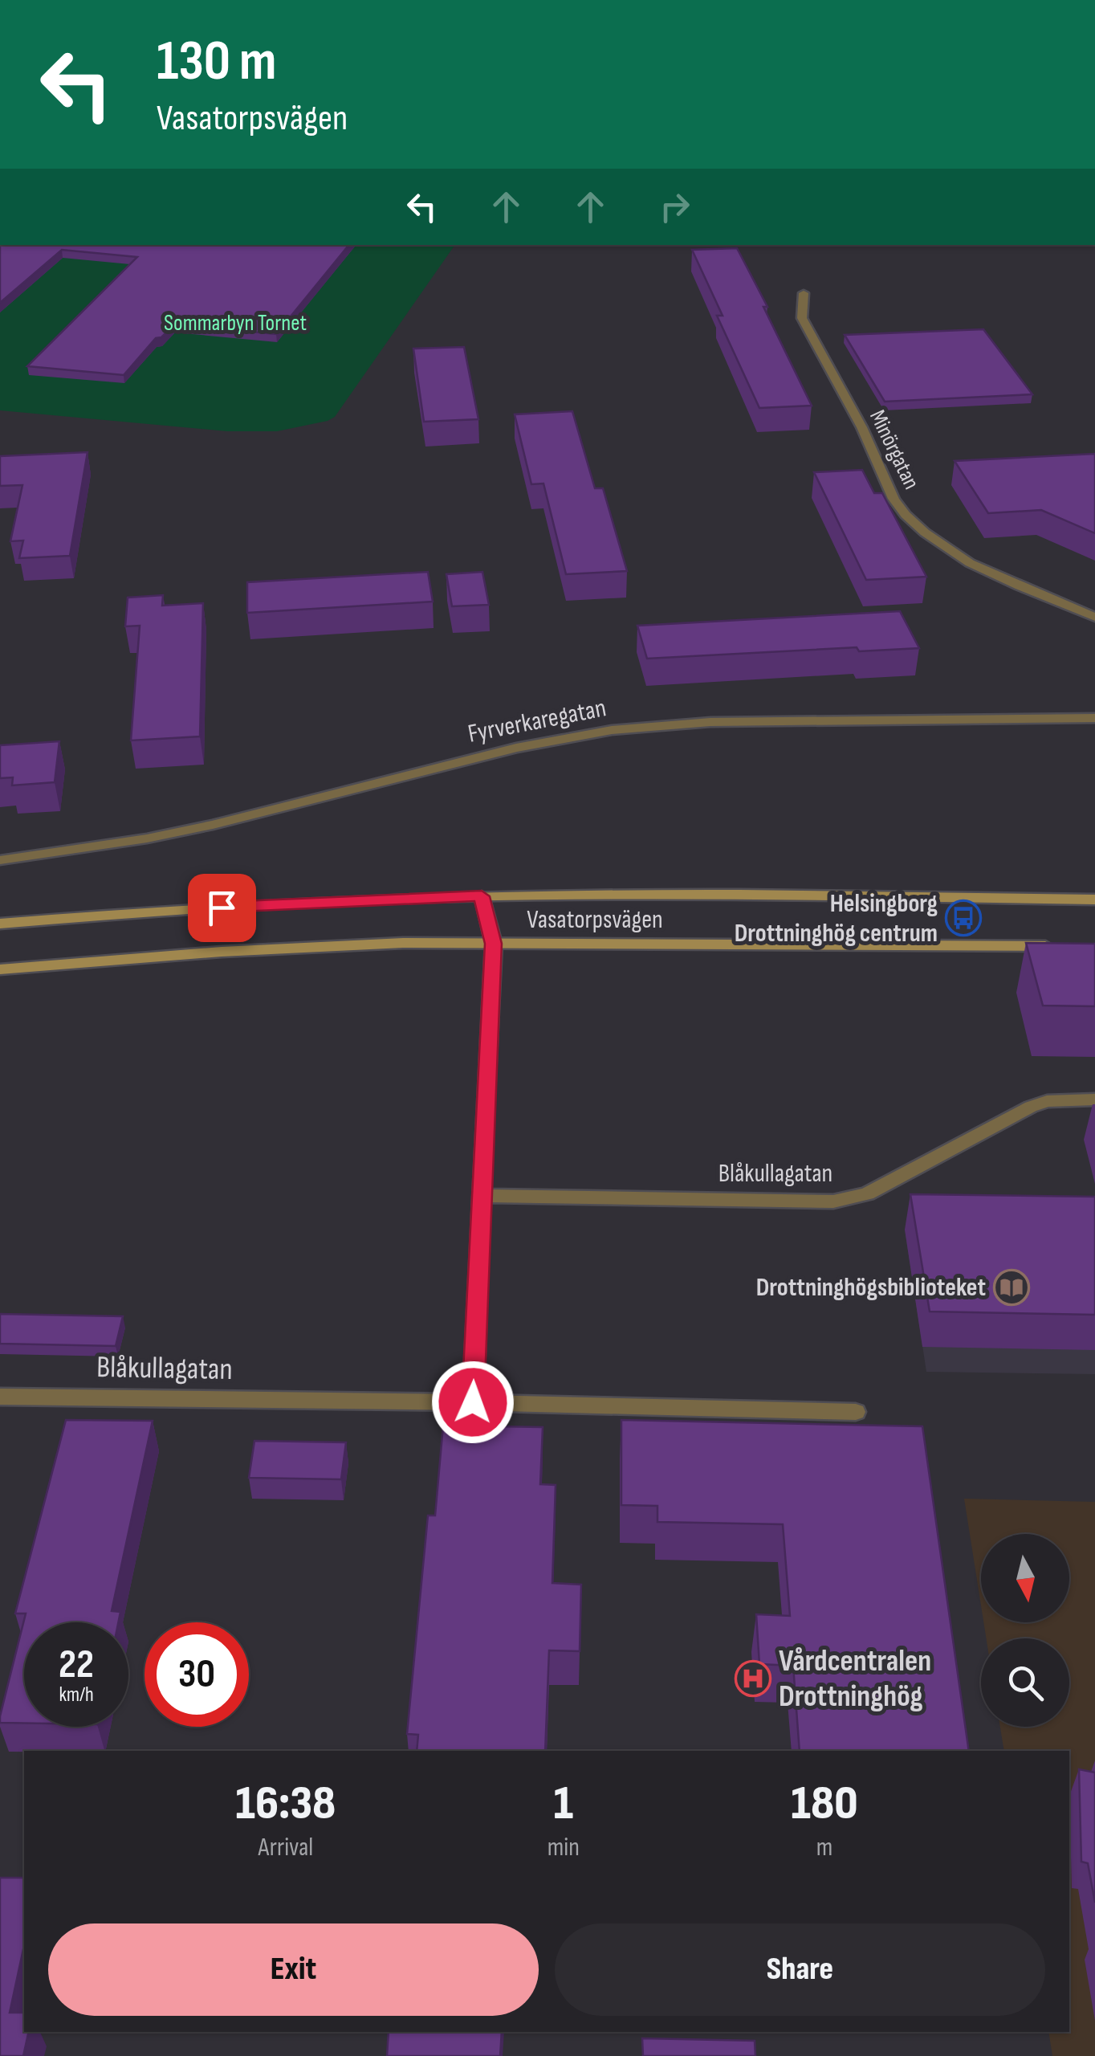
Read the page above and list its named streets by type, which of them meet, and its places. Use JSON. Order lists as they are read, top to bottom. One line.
{"streets":{"main road":["Vasatorpsvägen"],"street":["Minörgatan","Fyrverkaregatan","Blåkullagatan"]},"parks":["Sommarbyn Tornet"],"places":{"bus stop":["Helsingborg Drottninghög centrum"],"library":["Drottninghögsbiblioteket"],"hospital":["Vårdcentralen Drottninghög"]},"north":"bottom","page":{"turn":["130 m","Vasatorpsvägen"],"speed":"22 km/h","limit":"30","eta":["16:38","Arrival","1","min","180","m"],"buttons":["Exit","Share"]}}
